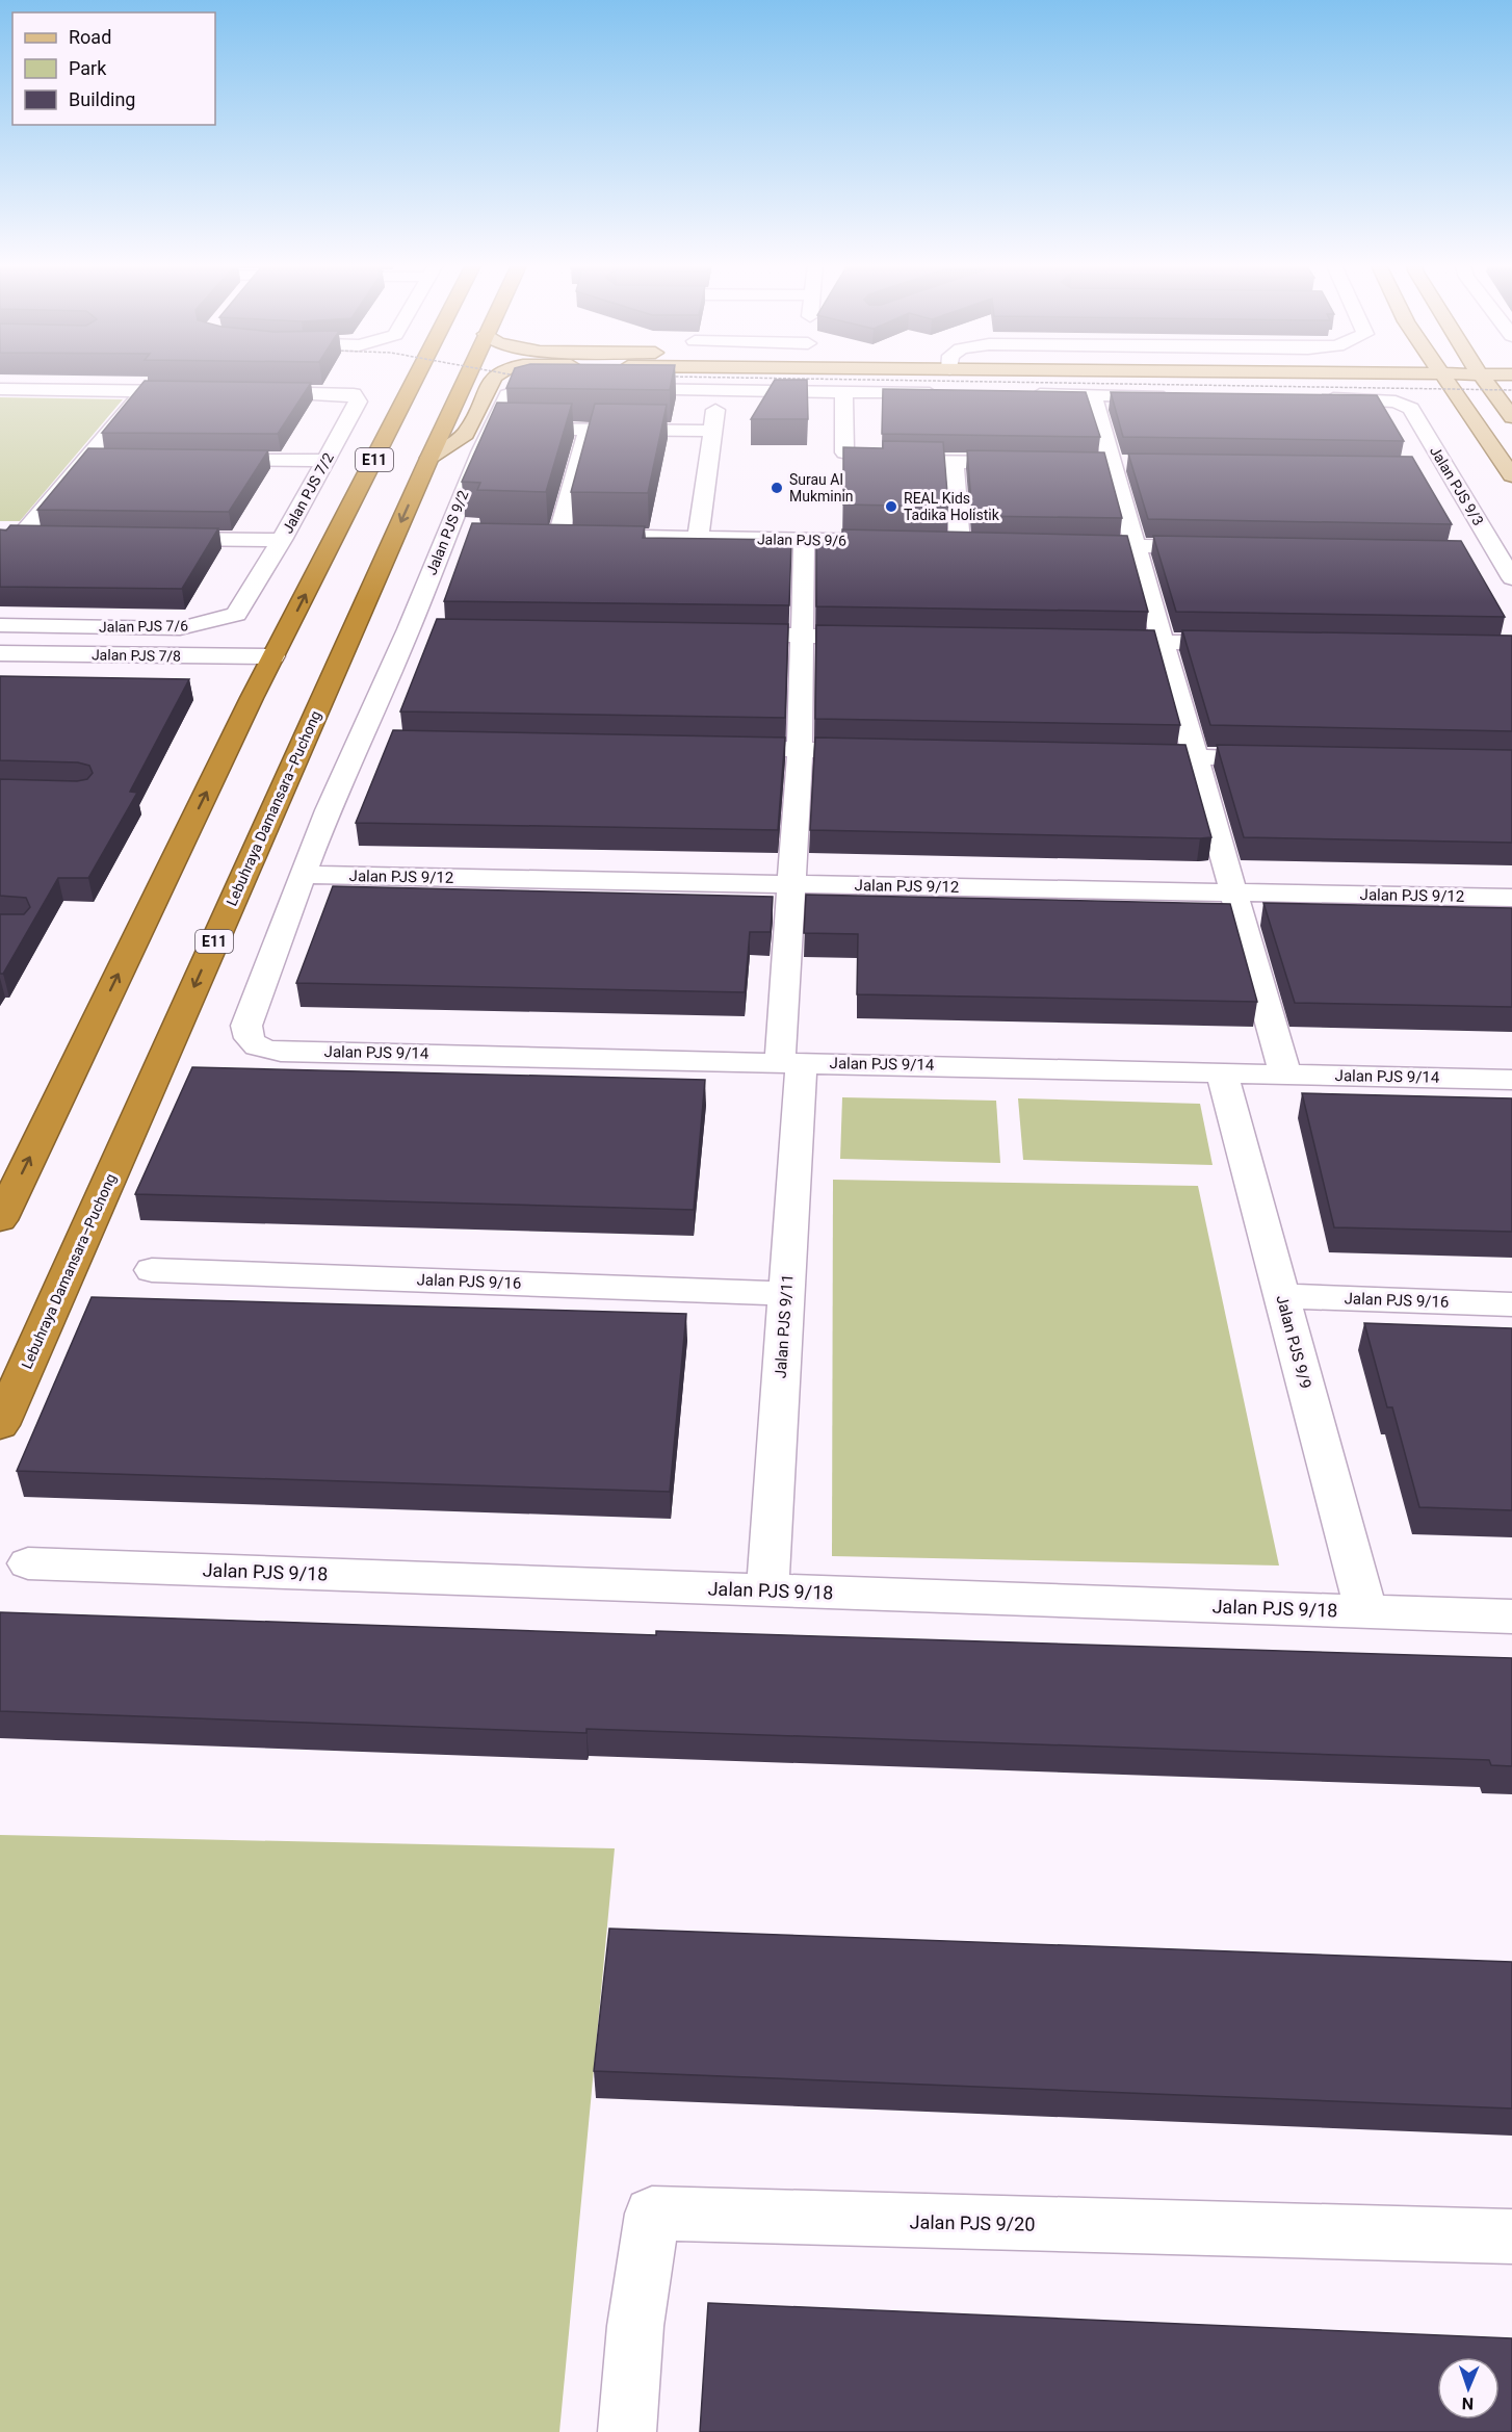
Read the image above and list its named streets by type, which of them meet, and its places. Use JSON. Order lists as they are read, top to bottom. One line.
{"streets":{"highway":["E11","Lebuhraya Damansara–Puchong"],"street":["Jalan PJS 9/3","Jalan PJS 7/2","Jalan PJS 9/2","Jalan PJS 9/6","Jalan PJS 7/6","Jalan PJS 7/8","Jalan PJS 9/12","Jalan PJS 9/14","Jalan PJS 9/16","Jalan PJS 9/11","Jalan PJS 9/9","Jalan PJS 9/18","Jalan PJS 9/20"]},"crossings":[["E11","Jalan PJS 7/8"],["Jalan PJS 7/2","Jalan PJS 7/6"],["Jalan PJS 9/2","Jalan PJS 9/12"],["Jalan PJS 9/2","Jalan PJS 9/14"],["Jalan PJS 9/6","Jalan PJS 9/11"],["Jalan PJS 9/12","Jalan PJS 9/11"],["Jalan PJS 9/14","Jalan PJS 9/11"],["Jalan PJS 9/14","Jalan PJS 9/9"],["Jalan PJS 9/16","Jalan PJS 9/11"],["Jalan PJS 9/16","Jalan PJS 9/9"],["Jalan PJS 9/11","Jalan PJS 9/18"],["Jalan PJS 9/9","Jalan PJS 9/18"]],"places":["Surau Al Mukminin","REAL Kids Tadika Holistik"],"legend":["Road","Park","Building"],"north":"bottom"}
